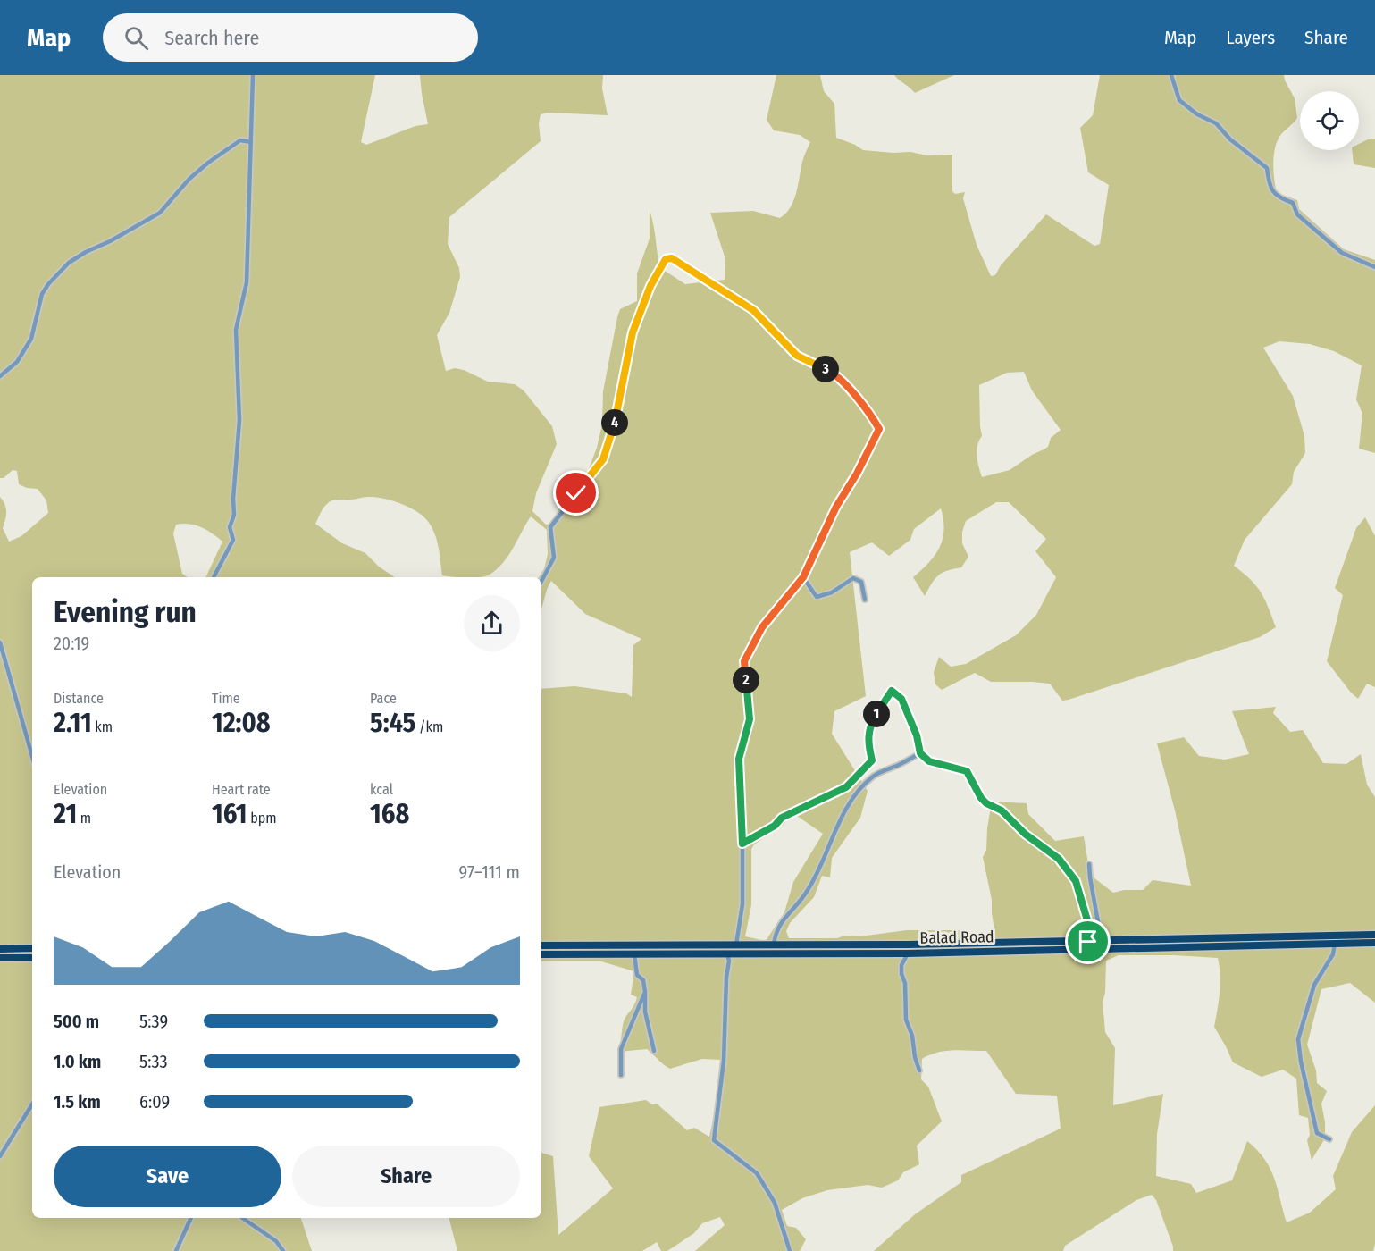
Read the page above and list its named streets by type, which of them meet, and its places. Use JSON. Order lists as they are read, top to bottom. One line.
{"streets":{"highway":["Balad Road"]},"page":{"header":"Map","search":"Search here","nav":["Map","Layers","Share"],"pins":["3","4","2","1"],"heading":["Evening run","20:19"],"stats":[["Distance","2.11 km"],["Time","12:08"],["Pace","5:45 /km"],["Elevation","21 m"],["Heart rate","161 bpm"],["kcal","168"]],"chart":["Elevation","97–111 m"],"list":[{"name":"500 m","note":"5:39"},{"name":"1.0 km","note":"5:33"},{"name":"1.5 km","note":"6:09"}],"buttons":["Save","Share"]}}
